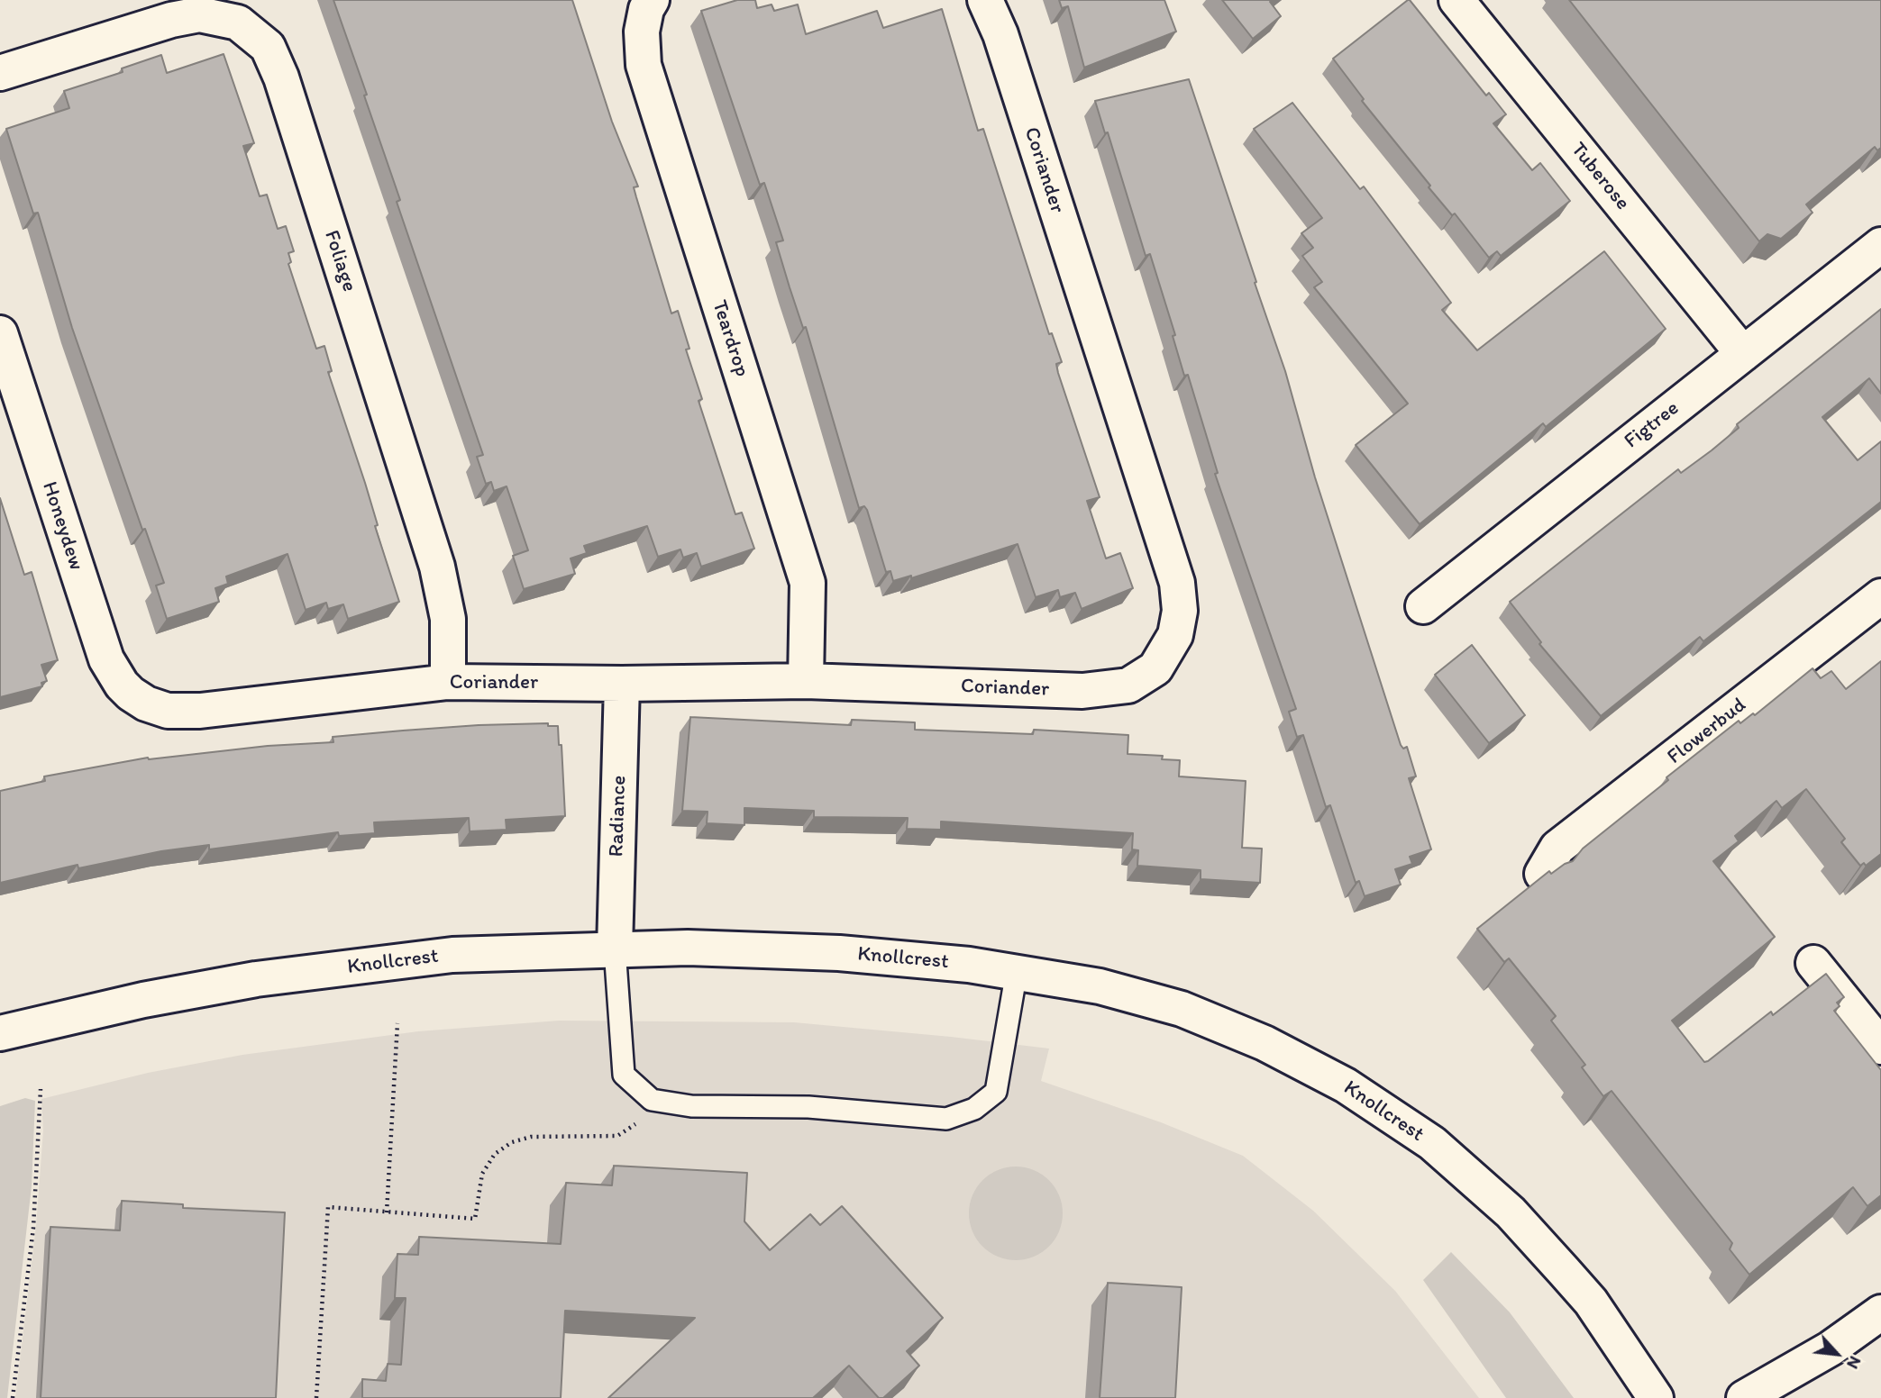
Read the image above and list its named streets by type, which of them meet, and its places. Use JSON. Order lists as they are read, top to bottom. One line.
{"streets":{"street":["Coriander","Tuberose","Foliage","Teardrop","Figtree","Honeydew","Flowerbud","Radiance","Knollcrest"]},"crossings":[["Coriander","Foliage"],["Coriander","Teardrop"],["Coriander","Honeydew"],["Coriander","Radiance"],["Tuberose","Figtree"],["Radiance","Knollcrest"]],"north":"bottom right"}
